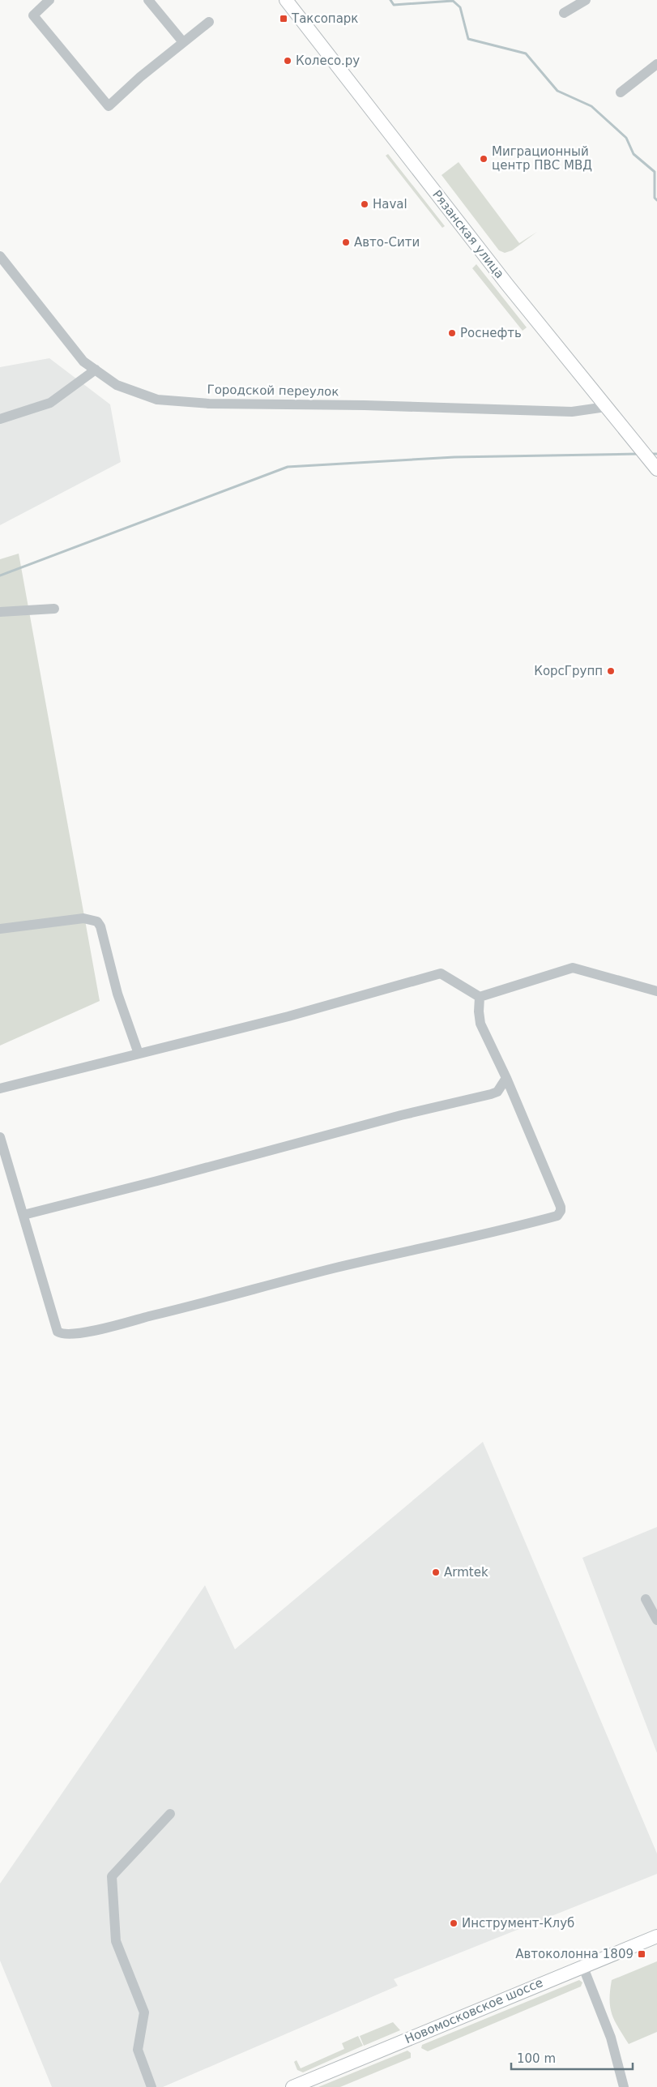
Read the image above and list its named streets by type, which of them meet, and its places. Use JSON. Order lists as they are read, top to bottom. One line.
{"streets":{"main road":["Рязанская улица","Новомосковское шоссе"],"street":["Городской переулок"]},"crossings":[["Рязанская улица","Городской переулок"]],"places":{"transit":["Таксопарк","Автоколонна 1809"],"other":["Колесо.ру","Миграционный центр ПВС МВД","Haval","Авто-Сити","Роснефть","КорсГрупп","Armtek","Инструмент-Клуб"]},"scale_bar":"100 m"}
